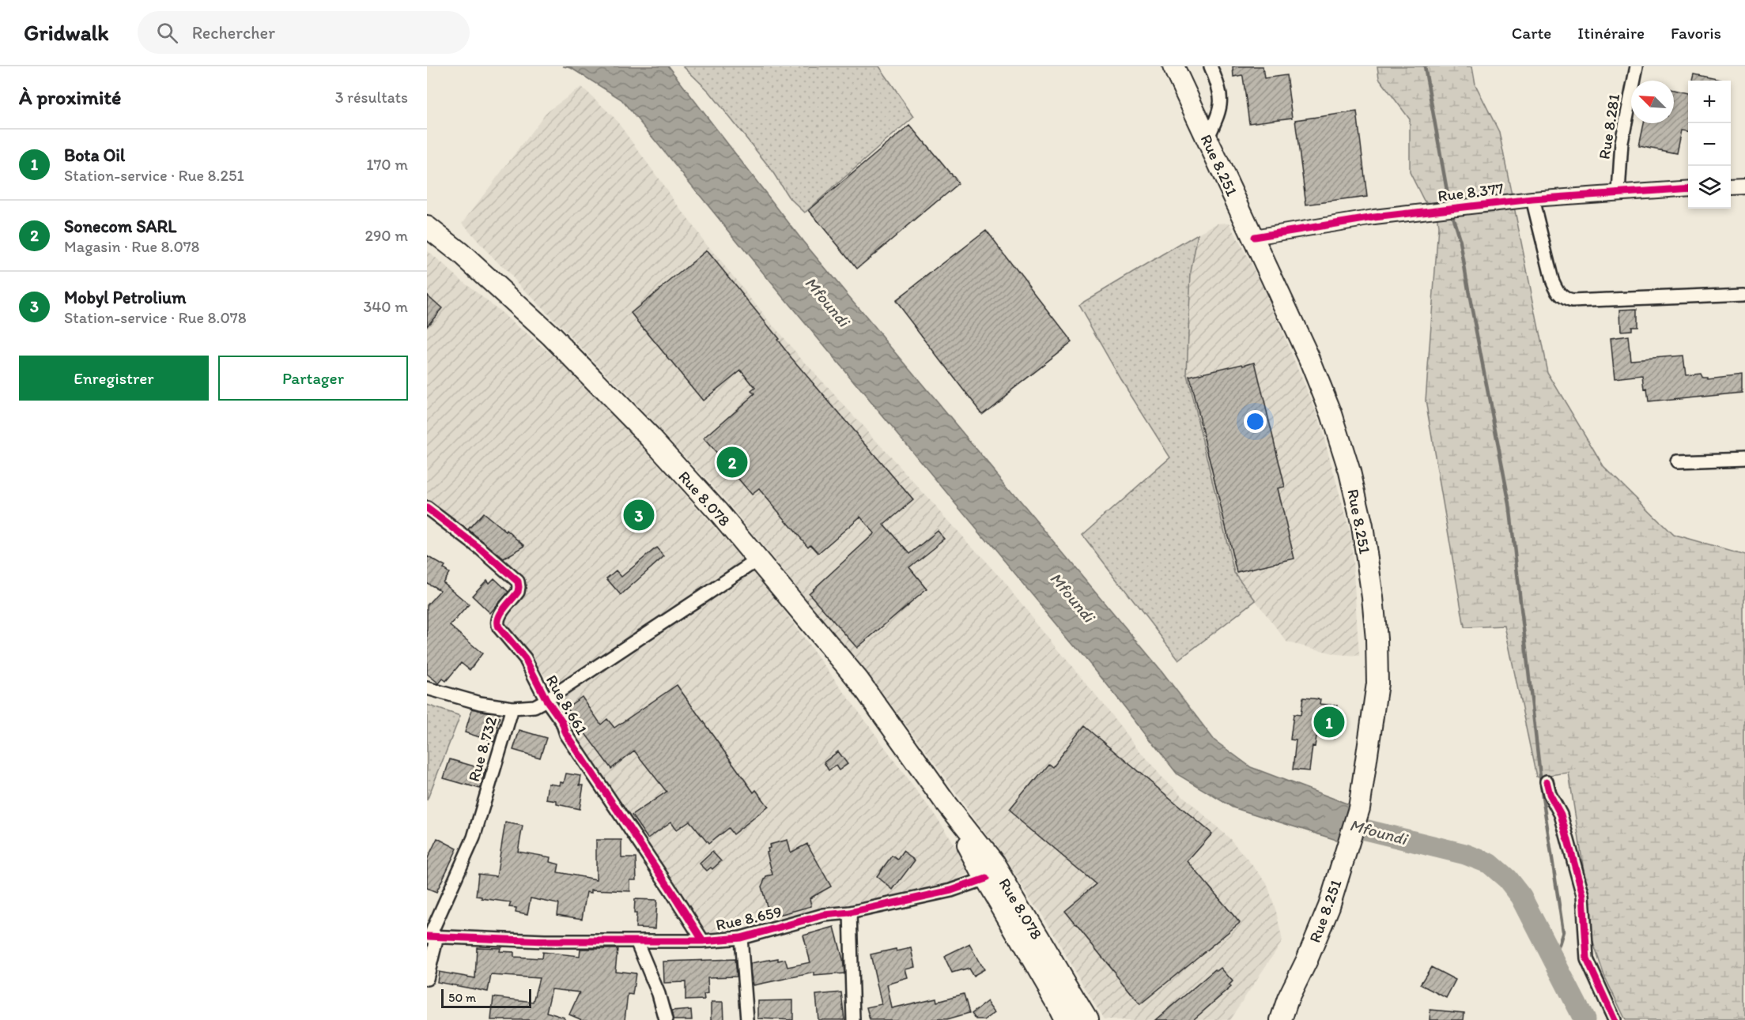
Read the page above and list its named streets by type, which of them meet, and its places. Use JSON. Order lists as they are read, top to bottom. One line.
{"streets":{"highway":["Rue 8.251","Rue 8.078"],"street":["Rue 8.281","Rue 8.377","Rue 8.661","Rue 8.732","Rue 8.659"]},"crossings":[["Rue 8.281","Rue 8.377"],["Rue 8.251","Rue 8.377"],["Rue 8.078","Rue 8.732"],["Rue 8.078","Rue 8.659"],["Rue 8.661","Rue 8.732"],["Rue 8.661","Rue 8.659"],["Rue 8.732","Rue 8.659"]],"water":["Mfoundi"],"scale_bar":"50 m","north":"top left","page":{"header":"Gridwalk","search":"Rechercher","nav":["Carte","Itinéraire","Favoris"],"heading":["À proximité","3 résultats"],"map_buttons":["+","−"],"list":[{"mark":"1","name":"Bota Oil","note":"Station-service · Rue 8.251","value":"170 m"},{"mark":"2","name":"Sonecom SARL","note":"Magasin · Rue 8.078","value":"290 m"},{"mark":"3","name":"Mobyl Petrolium","note":"Station-service · Rue 8.078","value":"340 m"}],"buttons":["Enregistrer","Partager"],"pins":["2","3","1"],"scale":"50 m"}}
